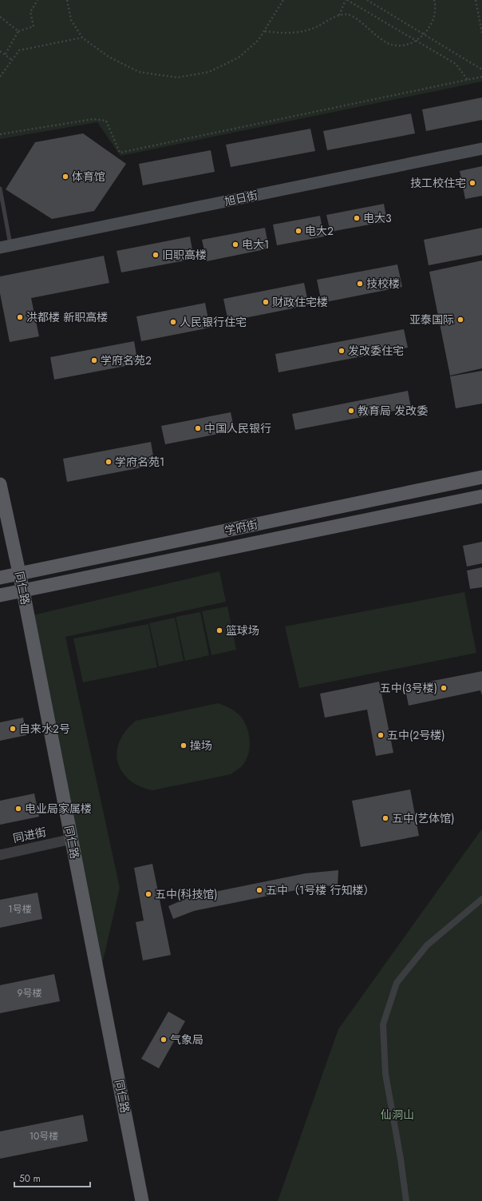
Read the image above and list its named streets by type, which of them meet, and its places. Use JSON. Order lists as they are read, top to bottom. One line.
{"streets":{"main road":["旭日街","学府街","同仁路"],"street":["同进街"]},"crossings":[["学府街","同仁路"],["同仁路","同进街"]],"parks":["仙洞山"],"places":["体育馆","技工校住宅","电大3","电大2","电大1","旧职高楼","技校楼","财政住宅楼","洪都楼 新职高楼","亚泰国际","人民银行住宅","发改委住宅","学府名苑2","教育局 发改委","中国人民银行","学府名苑1","篮球场","五中(3号楼)","自来水2号","五中(2号楼)","操场","电业局家属楼","五中(艺体馆)","五中（1号楼 行知楼）","五中(科技馆)","气象局"],"house_numbers":["1号楼","9号楼","10号楼"],"scale_bar":"50 m"}
